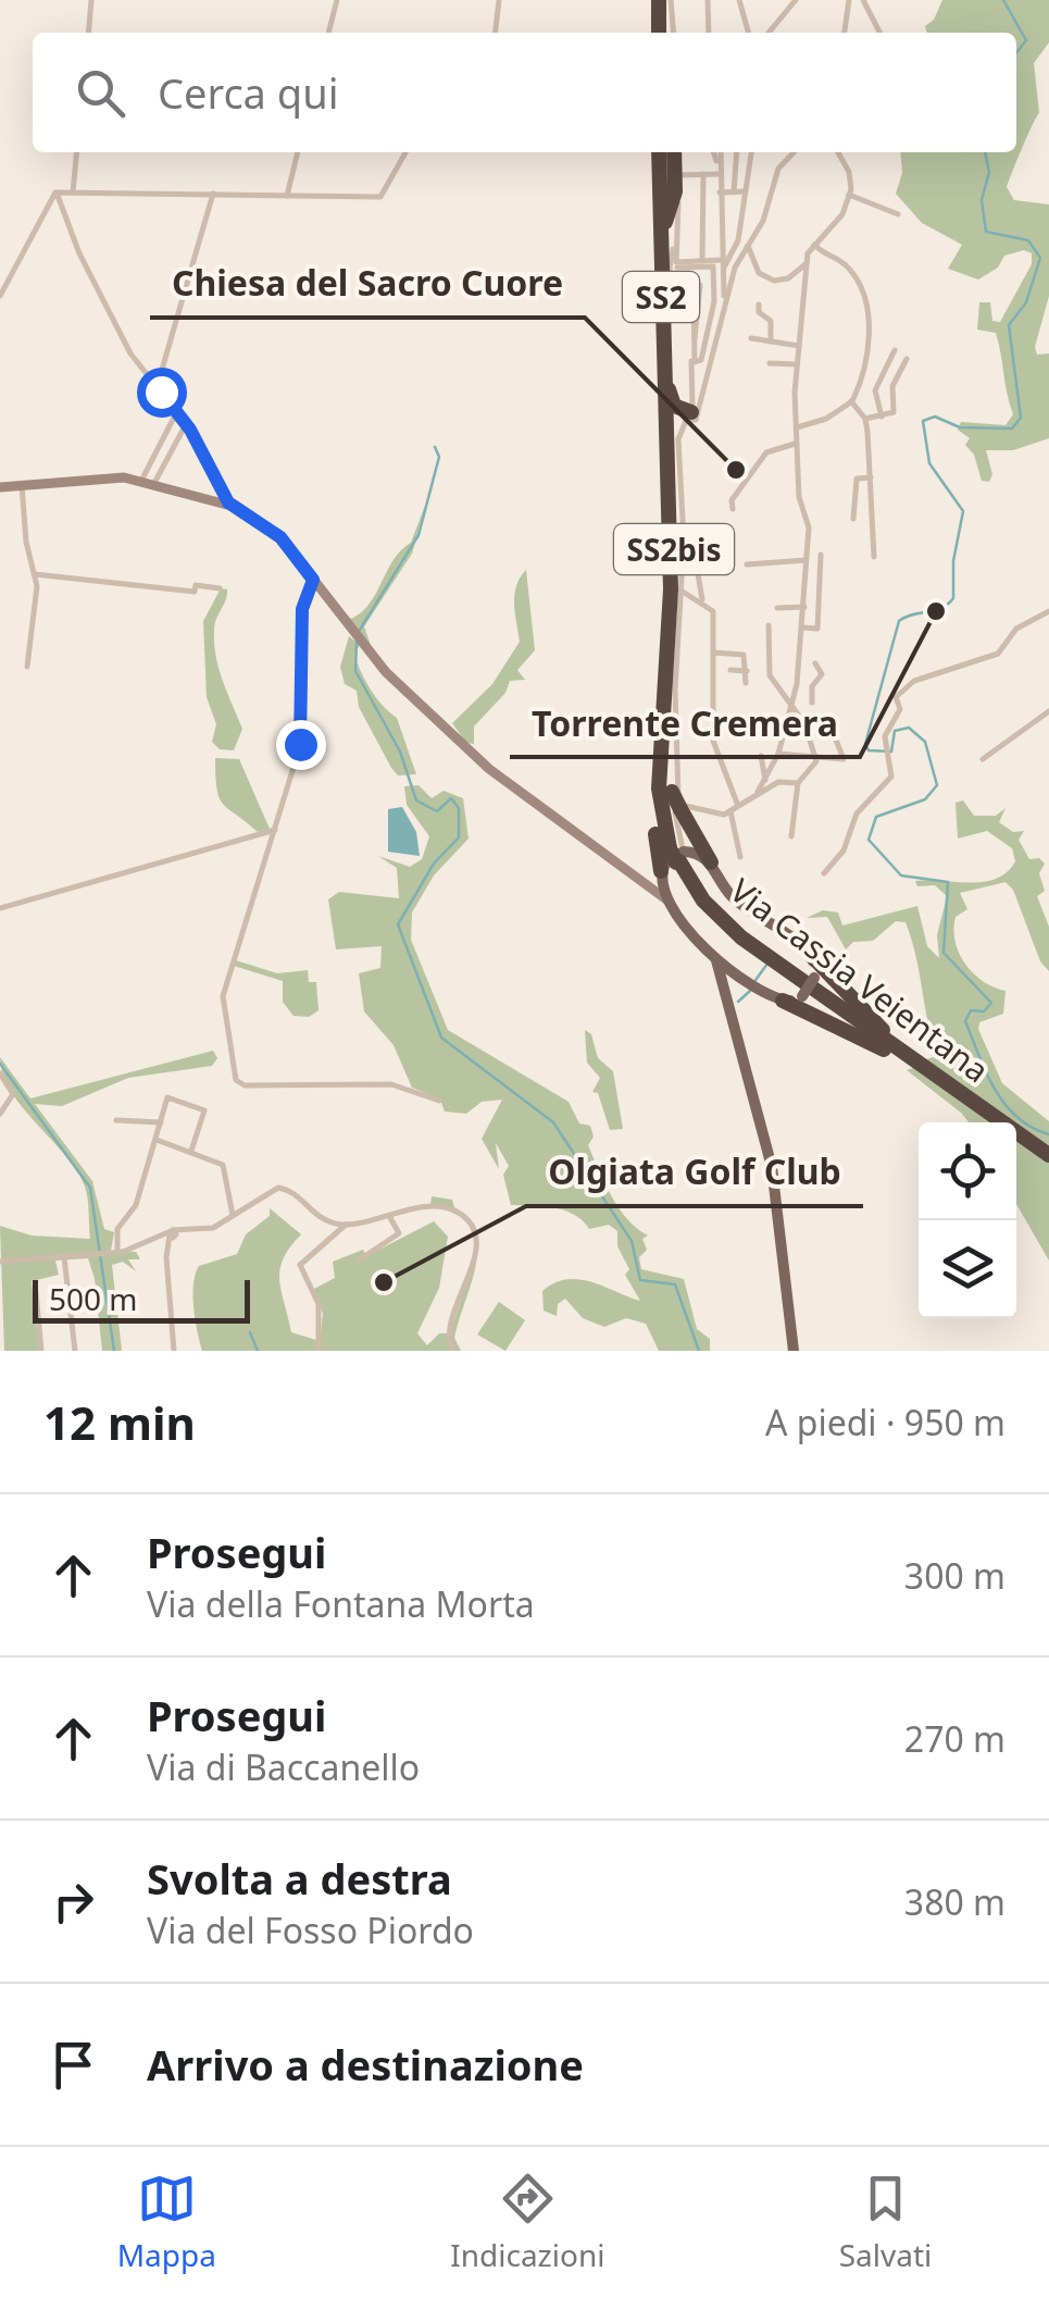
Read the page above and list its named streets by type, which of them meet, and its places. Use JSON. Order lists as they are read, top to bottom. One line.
{"streets":{"highway":["SS2","SS2bis","Via Cassia Veientana"]},"crossings":[["SS2","Via Cassia Veientana"]],"places":["Chiesa del Sacro Cuore","Torrente Cremera","Olgiata Golf Club"],"scale_bar":"500 m","page":{"search":"Cerca qui","scale":"500 m","heading":["12 min","A piedi · 950 m"],"list":[["Prosegui","Via della Fontana Morta","300 m"],["Prosegui","Via di Baccanello","270 m"],["Svolta a destra","Via del Fosso Piordo","380 m"],"Arrivo a destinazione"],"nav":["Mappa","Indicazioni","Salvati"]}}
